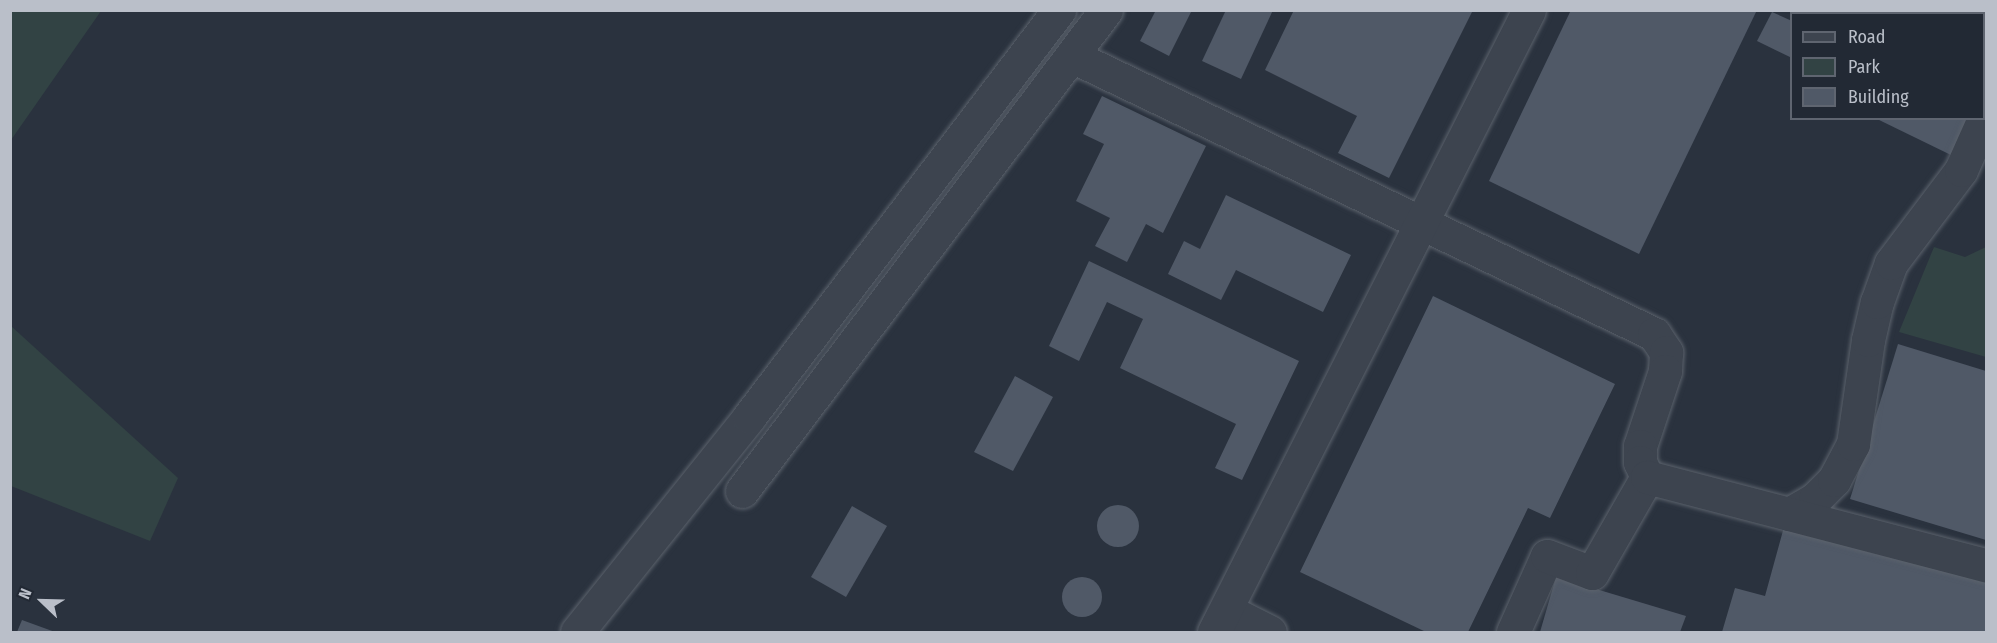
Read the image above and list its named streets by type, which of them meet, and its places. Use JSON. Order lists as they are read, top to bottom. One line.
{"legend":["Road","Park","Building"],"north":"top left"}
